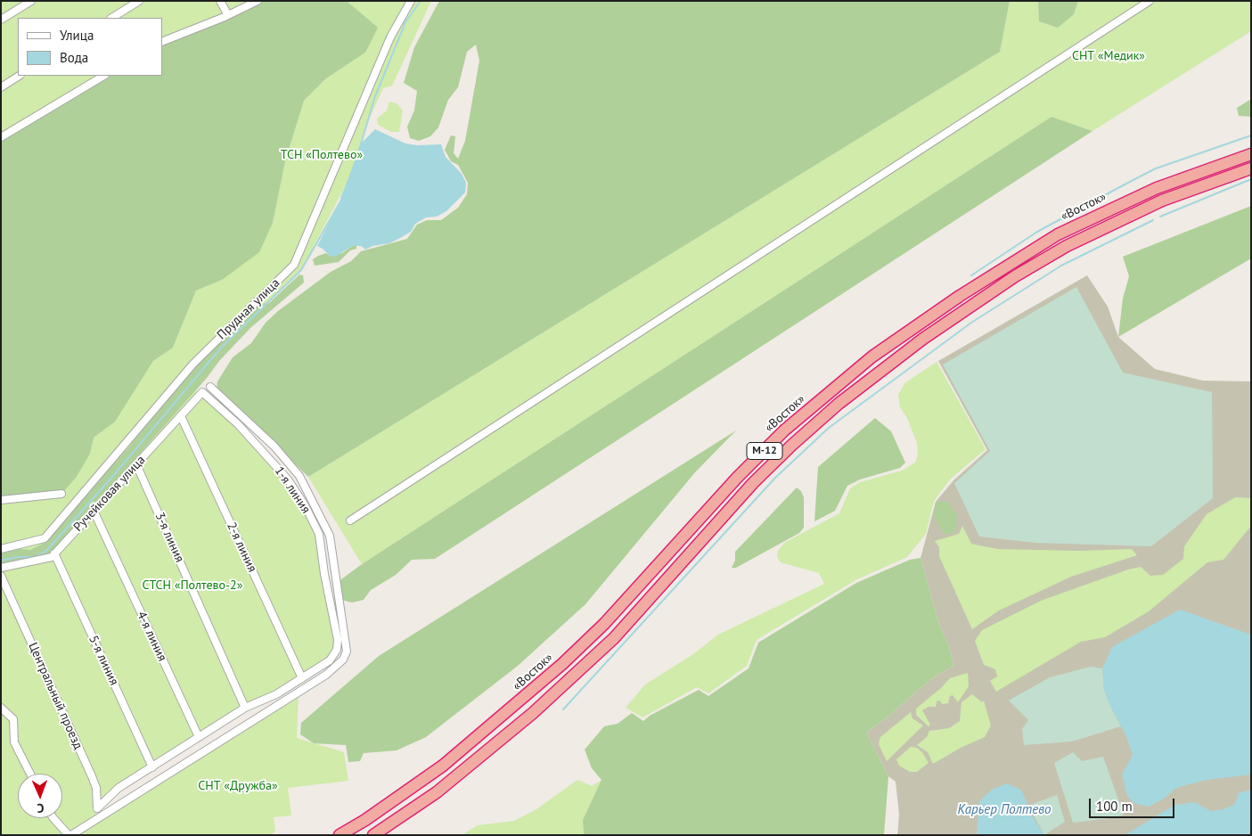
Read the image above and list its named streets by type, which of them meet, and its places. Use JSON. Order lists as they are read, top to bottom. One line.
{"streets":{"highway":["«Восток»","М-12"],"street":["Прудная улица","1-я линия","Ручейковая улица","3-я линия","2-я линия","4-я линия","5-я линия","Центральный проезд"]},"crossings":[["1-я линия","Ручейковая улица"],["1-я линия","3-я линия"],["1-я линия","2-я линия"],["1-я линия","4-я линия"],["1-я линия","5-я линия"],["1-я линия","Центральный проезд"],["Ручейковая улица","3-я линия"],["Ручейковая улица","2-я линия"],["Ручейковая улица","4-я линия"],["Ручейковая улица","5-я линия"]],"water":["Карьер Полтево"],"parks":["СНТ «Медик»","ТСН «Полтево»","СТСН «Полтево-2»","СНТ «Дружба»"],"legend":["Улица","Вода"],"scale_bar":"100 m","north":"bottom"}
